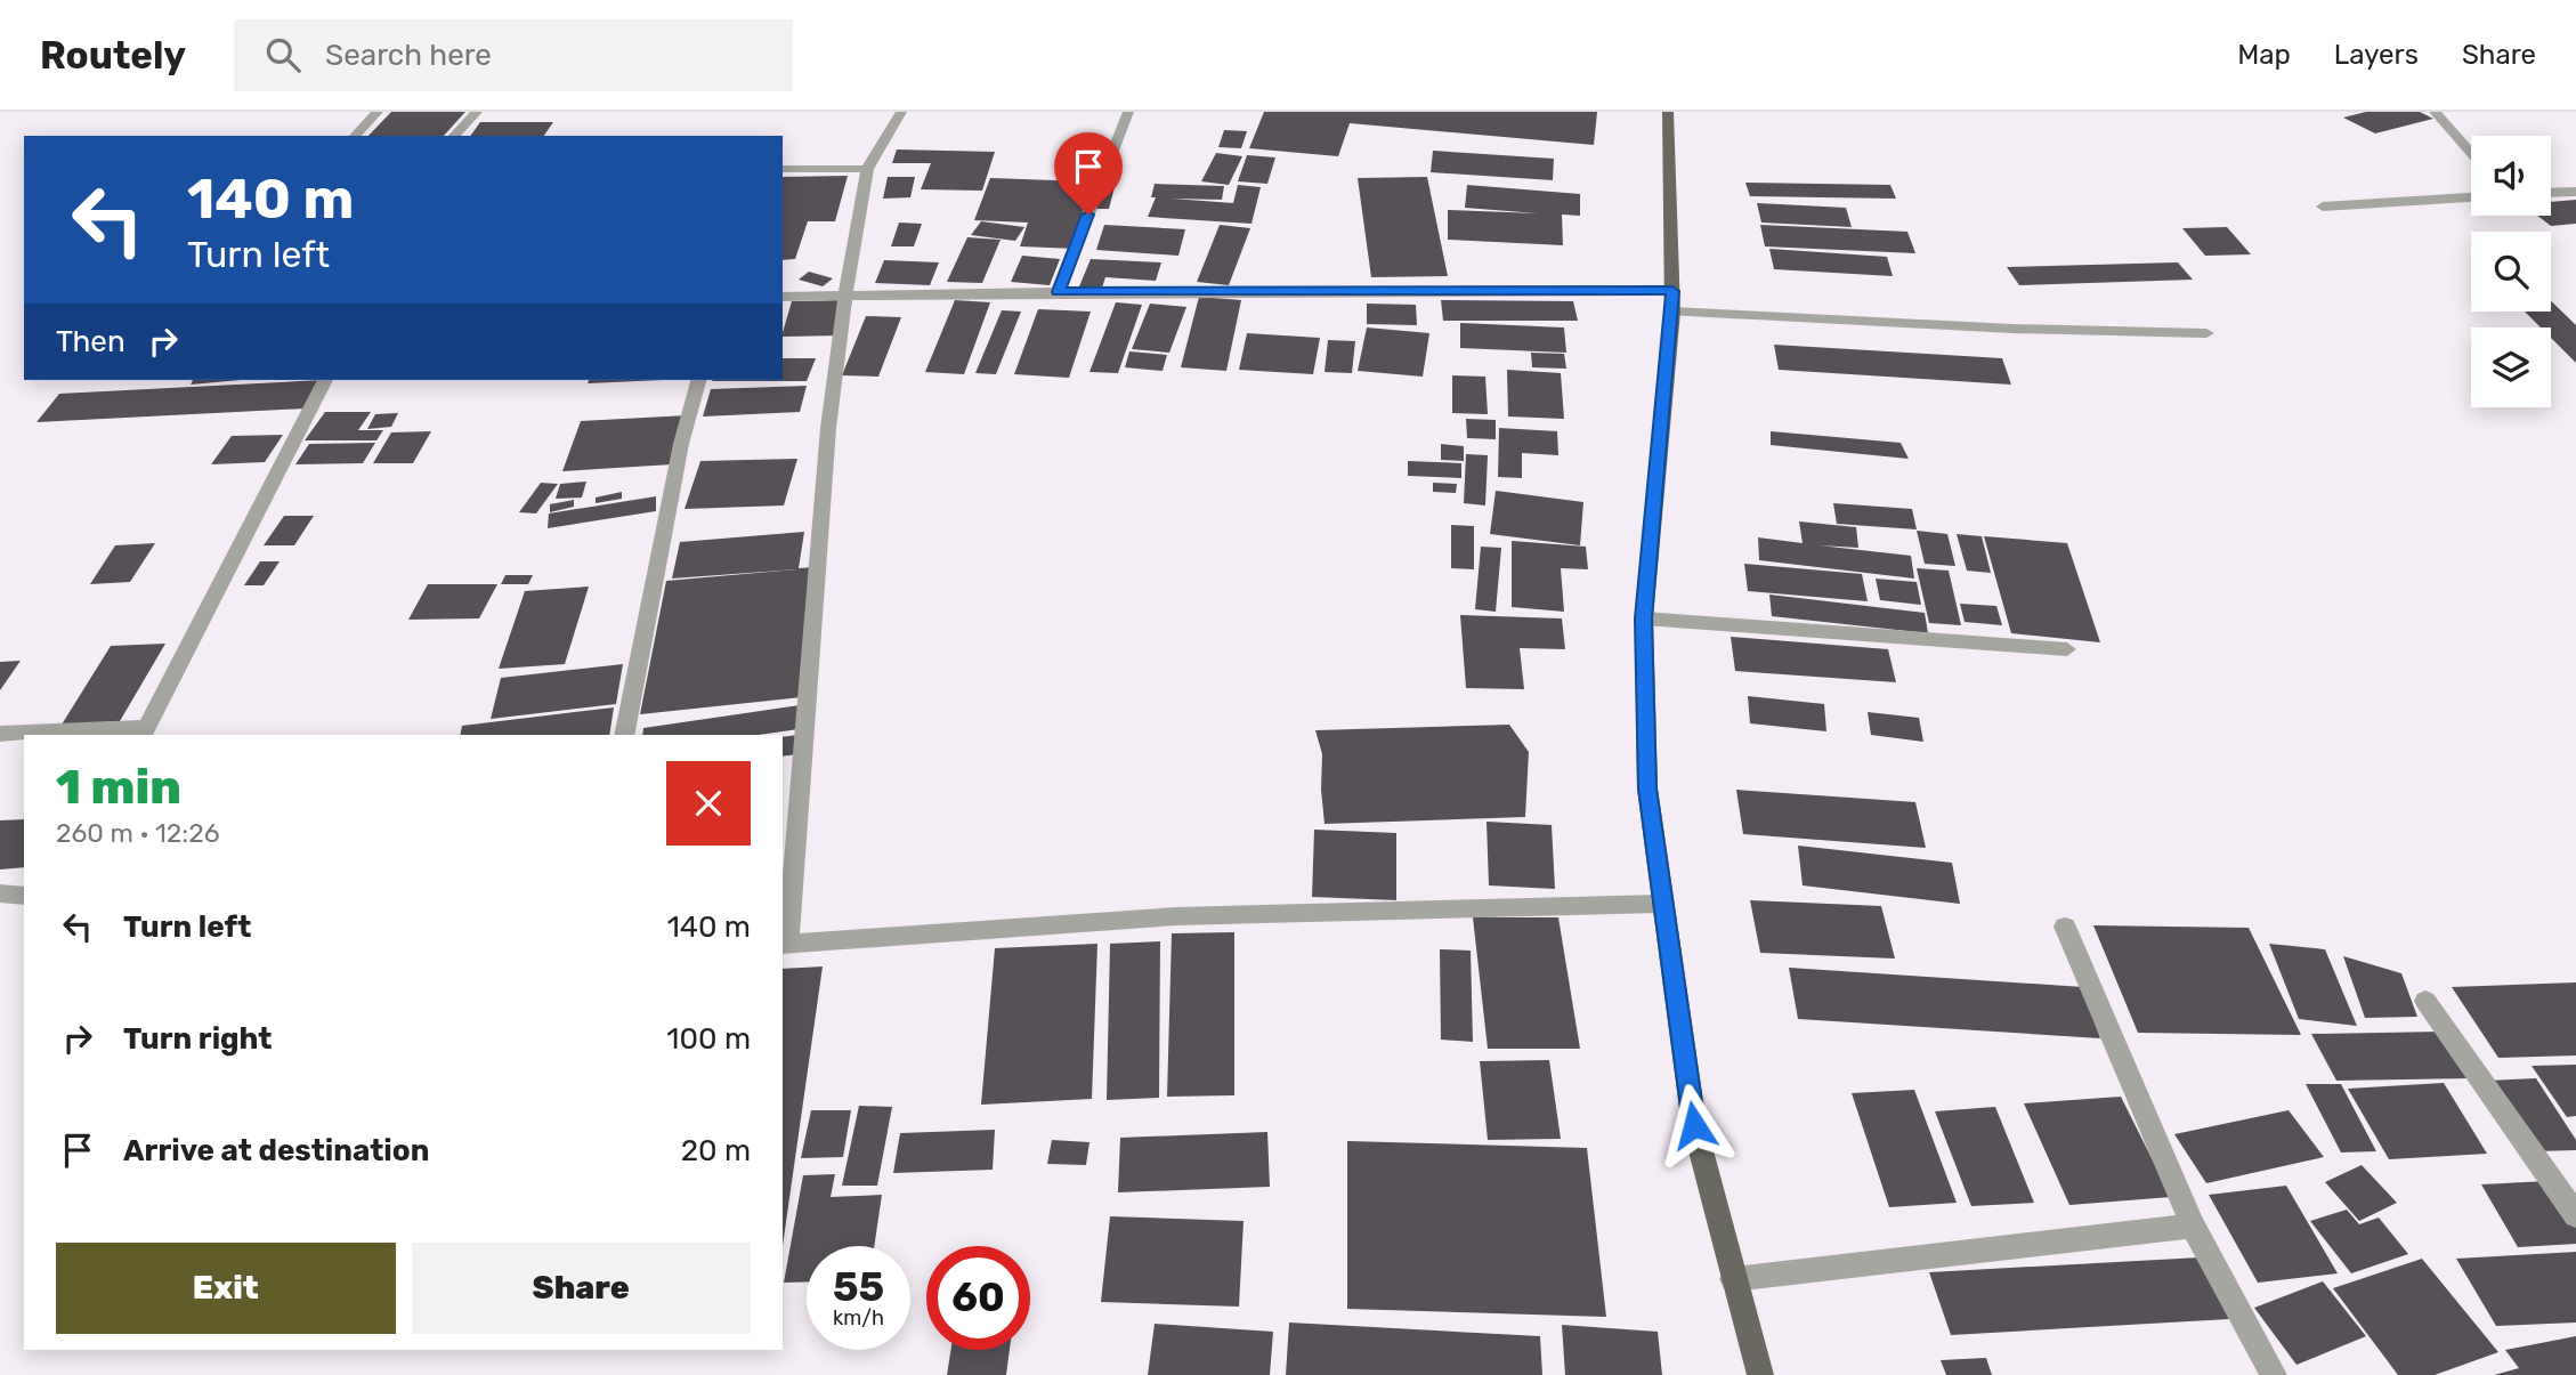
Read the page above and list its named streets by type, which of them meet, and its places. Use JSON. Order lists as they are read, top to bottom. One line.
{"page":{"header":"Routely","search":"Search here","nav":["Map","Layers","Share"],"turn":["140 m","Turn left"],"then":"Then","heading":["1 min","260 m · 12:26"],"list":[{"name":"Turn left","value":"140 m"},{"name":"Turn right","value":"100 m"},{"name":"Arrive at destination","value":"20 m"}],"buttons":["Exit","Share"],"speed":"55 km/h","limit":"60"}}
